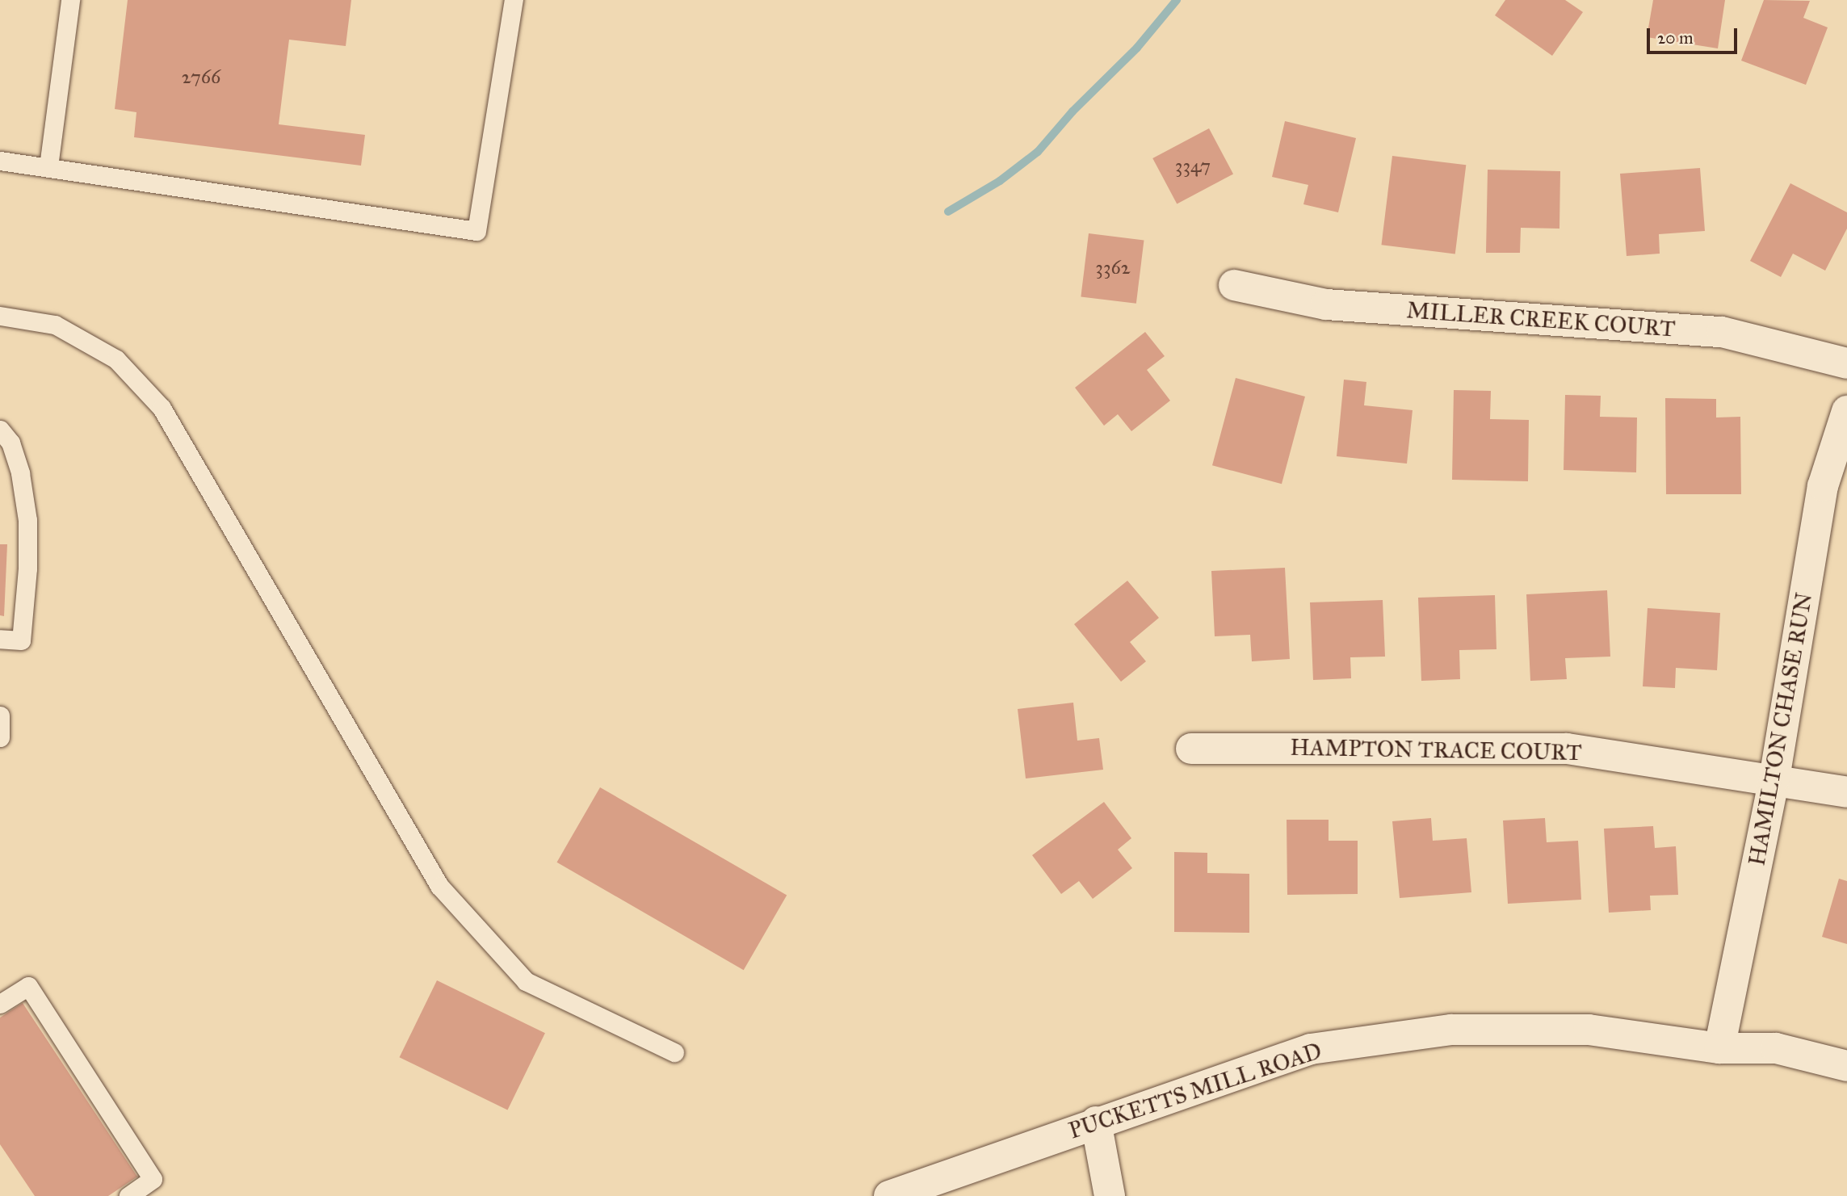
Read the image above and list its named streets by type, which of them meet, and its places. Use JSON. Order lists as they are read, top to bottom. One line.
{"streets":{"street":["MILLER CREEK COURT","HAMILTON CHASE RUN","HAMPTON TRACE COURT","PUCKETTS MILL ROAD"]},"crossings":[["HAMILTON CHASE RUN","HAMPTON TRACE COURT"],["HAMILTON CHASE RUN","PUCKETTS MILL ROAD"]],"house_numbers":["2766","3347","3362"],"scale_bar":"20 m"}
